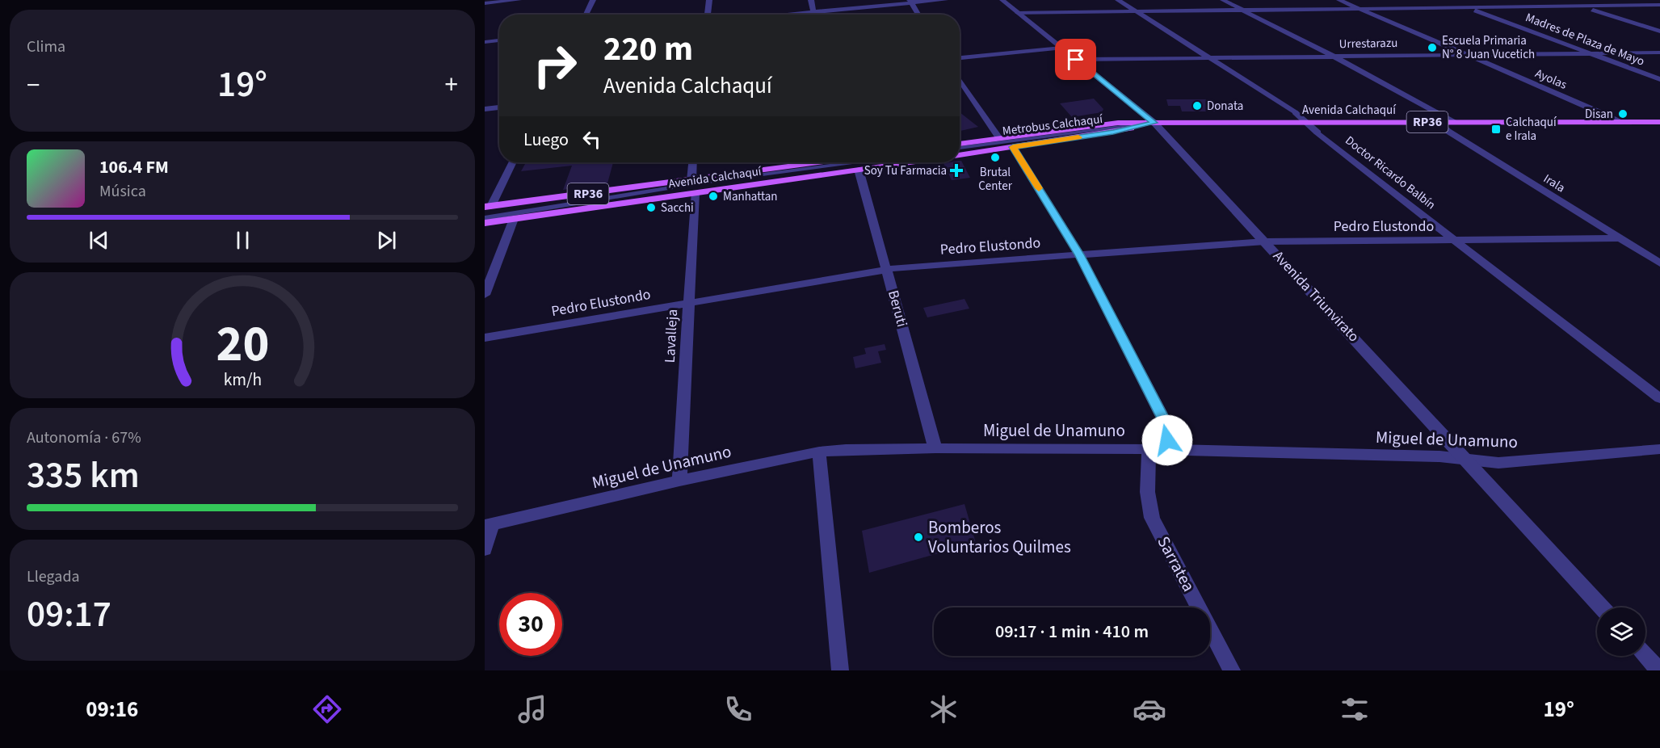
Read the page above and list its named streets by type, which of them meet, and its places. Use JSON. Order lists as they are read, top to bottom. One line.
{"streets":{"main road":["Avenida Calchaquí","RP36"],"street":["Madres de Plaza de Mayo","Urrestarazu","Ayolas","Doctor Ricardo Balbín","Irala","Pedro Elustondo","Avenida Triunvirato","Beruti","Lavalleja","Miguel de Unamuno","Sarratea"],"lane":["Metrobus Calchaquí"]},"crossings":[["Madres de Plaza de Mayo","Urrestarazu"],["Urrestarazu","Ayolas"],["Urrestarazu","Doctor Ricardo Balbín"],["Urrestarazu","Avenida Triunvirato"],["Ayolas","Avenida Calchaquí"],["Avenida Calchaquí","Metrobus Calchaquí"],["Avenida Calchaquí","Doctor Ricardo Balbín"],["Avenida Calchaquí","Irala"],["Avenida Calchaquí","Avenida Triunvirato"],["Avenida Calchaquí","Beruti"],["Avenida Calchaquí","Lavalleja"],["Metrobus Calchaquí","Avenida Triunvirato"],["Doctor Ricardo Balbín","Pedro Elustondo"],["Irala","Pedro Elustondo"],["Pedro Elustondo","Avenida Triunvirato"],["Pedro Elustondo","Beruti"],["Pedro Elustondo","Lavalleja"],["Avenida Triunvirato","Miguel de Unamuno"],["Beruti","Miguel de Unamuno"],["Lavalleja","Miguel de Unamuno"],["Miguel de Unamuno","Sarratea"]],"places":{"other":["Escuela Primaria N° 8 Juan Vucetich","Donata","Disan","Brutal Center","Manhattan","Sacchi","Bomberos Voluntarios Quilmes"],"transit":["Calchaquí e Irala"],"health":["Soy Tu Farmacia"]},"page":{"tile":["Clima",["Autonomía · 67%","335 km"],["Llegada","09:17"]],"turn":["220 m","Avenida Calchaquí"],"heat":["−","19°","+"],"then":"Luego","song":["106.4 FM","Música"],"limit":"30","trip":"09:17 · 1 min · 410 m","tabs":["09:16","19°"],"gauge":["20","km/h"]}}
